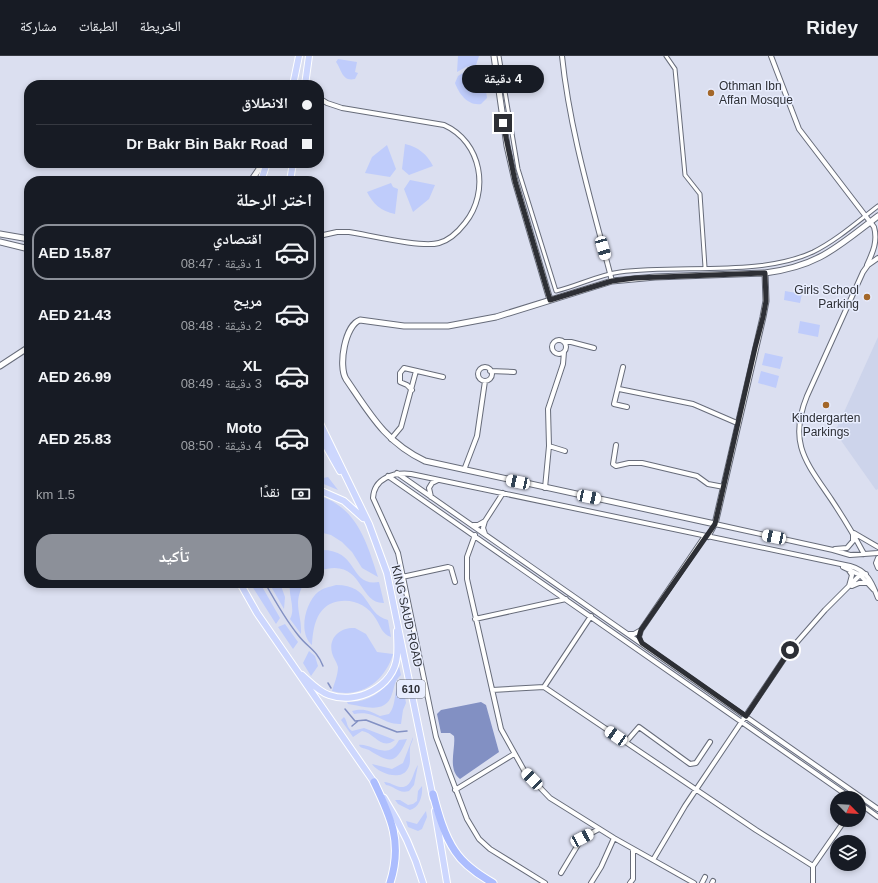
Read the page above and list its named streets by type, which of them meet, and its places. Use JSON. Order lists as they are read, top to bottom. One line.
{"streets":{"main road":["KING SAUD ROAD","610"]},"places":["Othman Ibn Affan Mosque","Girls School Parking","Kindergarten Parkings"],"north":"bottom right","page":{"header":"Ridey","nav":["الخريطة","الطبقات","مشاركة"],"bubble":"4 دقيقة","banner":["الانطلاق","Dr Bakr Bin Bakr Road"],"heading":"اختر الرحلة","list":[{"name":"اقتصادي","note":"1 دقيقة · 08:47","value":"AED 15.87"},{"name":"مريح","note":"2 دقيقة · 08:48","value":"AED 21.43"},{"name":"XL","note":"3 دقيقة · 08:49","value":"AED 26.99"},{"name":"Moto","note":"4 دقيقة · 08:50","value":"AED 25.83"}],"pay":["نقدًا","1.5 km"],"buttons":"تأكيد"}}
